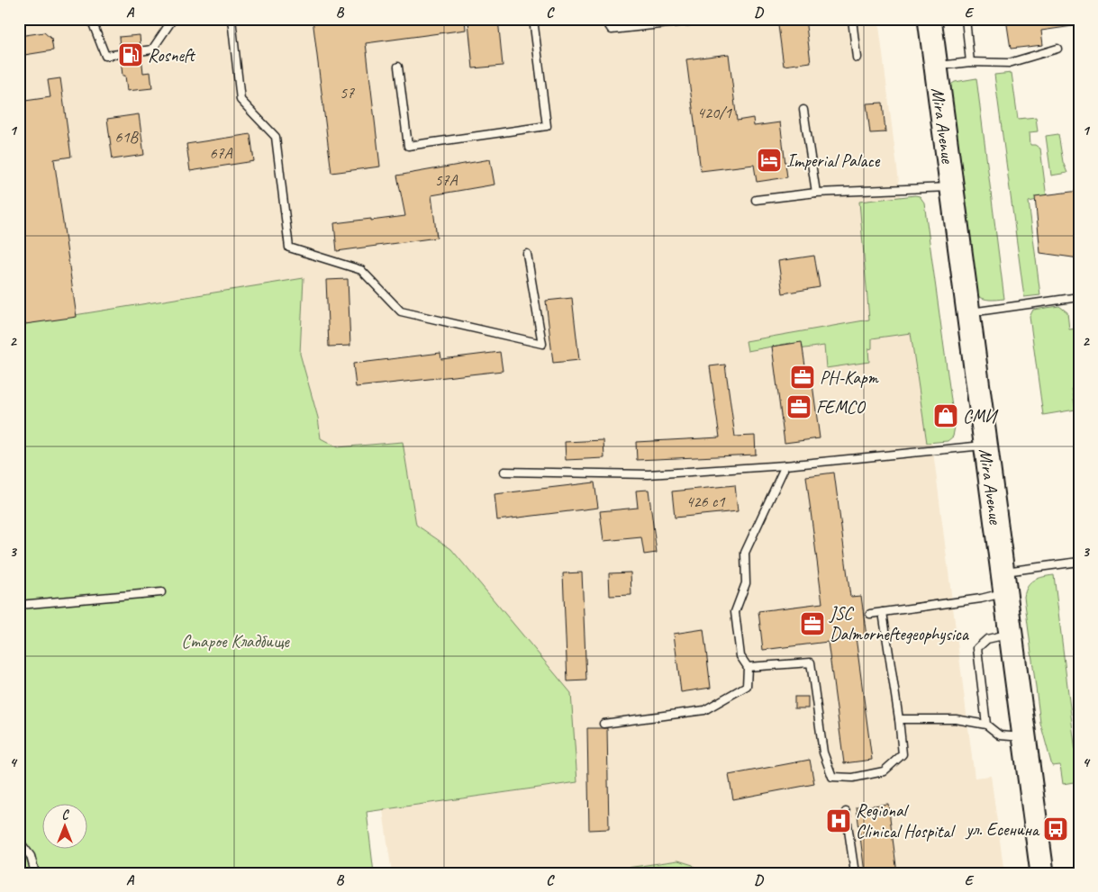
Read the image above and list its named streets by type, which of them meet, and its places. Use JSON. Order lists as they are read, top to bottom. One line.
{"streets":{"main road":["Mira Avenue"]},"parks":["Старое Кладбище"],"places":{"fuel station":["Rosneft"],"hotel":["Imperial Palace"],"office":["РН-Карт","FEMCO","JSC Dalmorneftegeophysica"],"shop":["СМИ"],"hospital":["Regional Clinical Hospital"],"bus stop":["ул. Есенина"]},"house_numbers":["57","420/1","61В","67А","57А","426 с1"],"north":"top","grid":{"columns":["A","B","C","D","E"],"rows":["1","2","3","4"]}}
